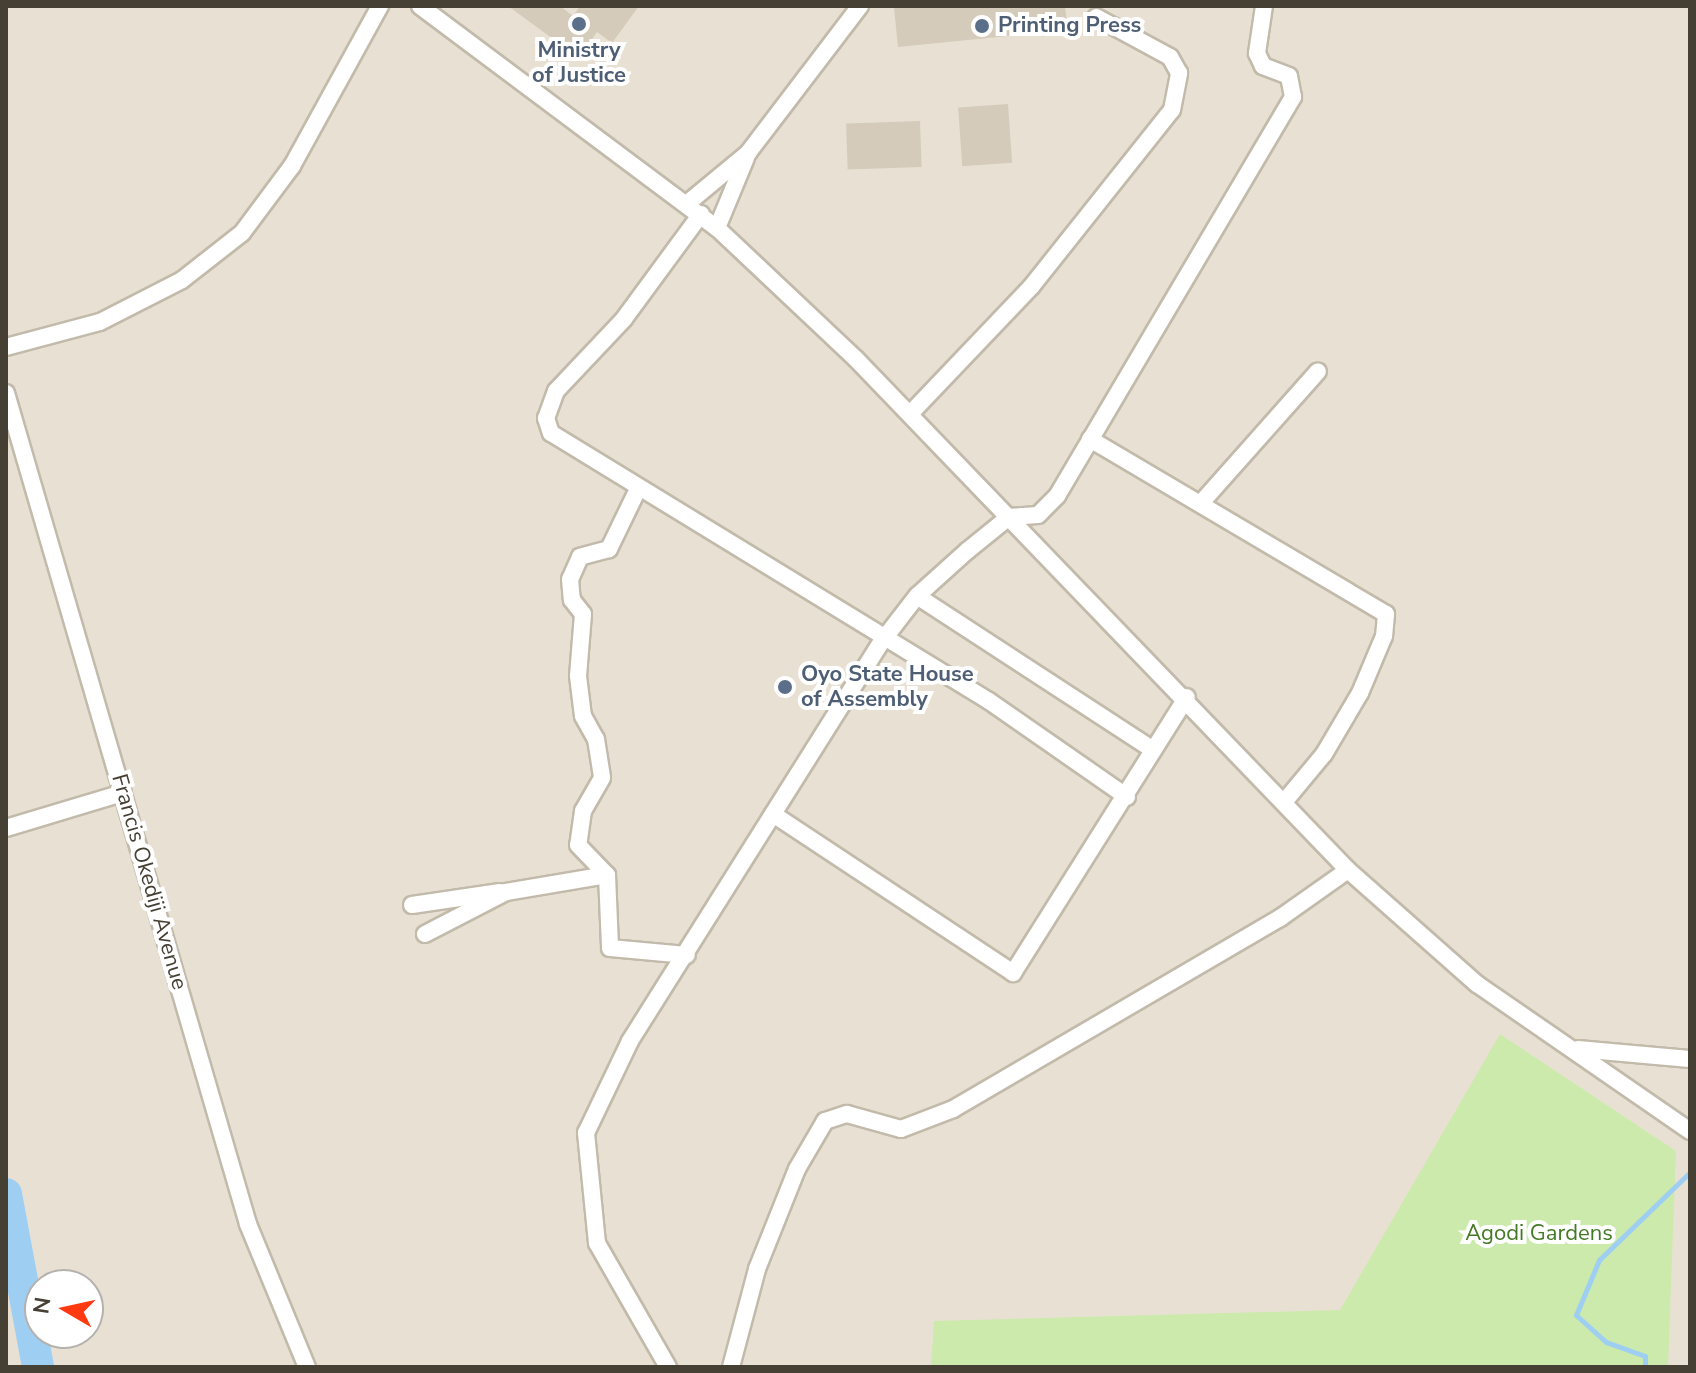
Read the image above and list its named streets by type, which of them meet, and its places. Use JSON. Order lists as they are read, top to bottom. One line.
{"streets":{"street":["Francis Okediji Avenue"]},"parks":["Agodi Gardens"],"places":["Ministry of Justice","Printing Press","Oyo State House of Assembly"],"north":"left"}
